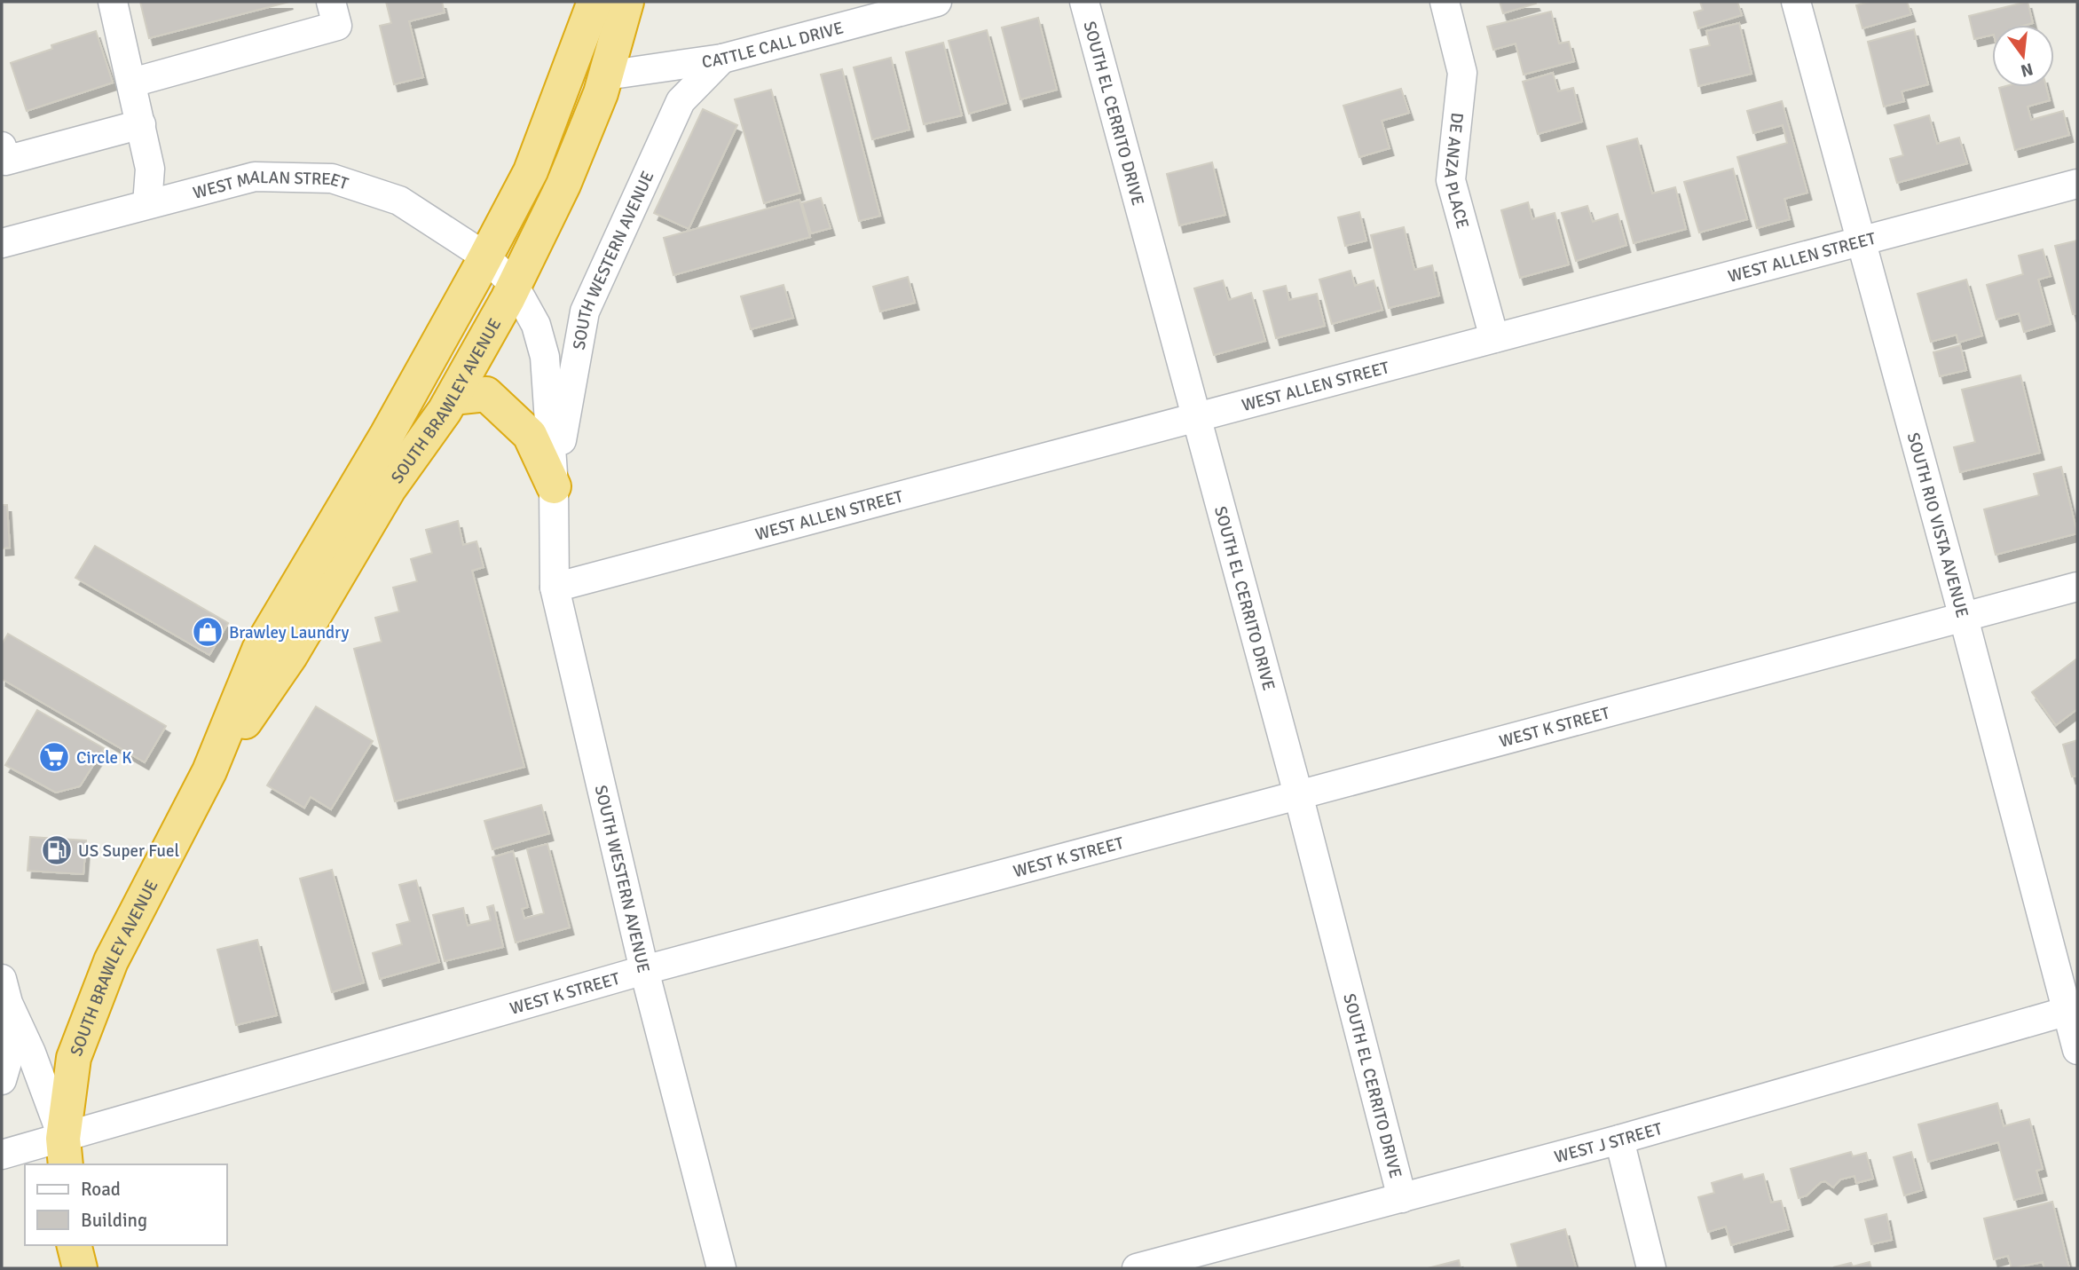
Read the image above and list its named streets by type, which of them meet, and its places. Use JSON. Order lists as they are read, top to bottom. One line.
{"streets":{"highway":["SOUTH BRAWLEY AVENUE"],"street":["CATTLE CALL DRIVE","SOUTH EL CERRITO DRIVE","DE ANZA PLACE","WEST MALAN STREET","WEST ALLEN STREET","SOUTH WESTERN AVENUE","SOUTH RIO VISTA AVENUE","WEST K STREET","WEST J STREET"]},"crossings":[["CATTLE CALL DRIVE","SOUTH WESTERN AVENUE"],["CATTLE CALL DRIVE","SOUTH BRAWLEY AVENUE"],["SOUTH EL CERRITO DRIVE","WEST ALLEN STREET"],["SOUTH EL CERRITO DRIVE","WEST K STREET"],["SOUTH EL CERRITO DRIVE","WEST J STREET"],["DE ANZA PLACE","WEST ALLEN STREET"],["WEST MALAN STREET","SOUTH WESTERN AVENUE"],["WEST MALAN STREET","SOUTH BRAWLEY AVENUE"],["WEST ALLEN STREET","SOUTH WESTERN AVENUE"],["WEST ALLEN STREET","SOUTH RIO VISTA AVENUE"],["SOUTH WESTERN AVENUE","SOUTH BRAWLEY AVENUE"],["SOUTH WESTERN AVENUE","WEST K STREET"],["SOUTH BRAWLEY AVENUE","WEST K STREET"],["SOUTH RIO VISTA AVENUE","WEST K STREET"],["SOUTH RIO VISTA AVENUE","WEST J STREET"]],"places":{"shop":["Brawley Laundry"],"supermarket":["Circle K"],"fuel station":["US Super Fuel"]},"legend":["Road","Building"],"north":"bottom"}
